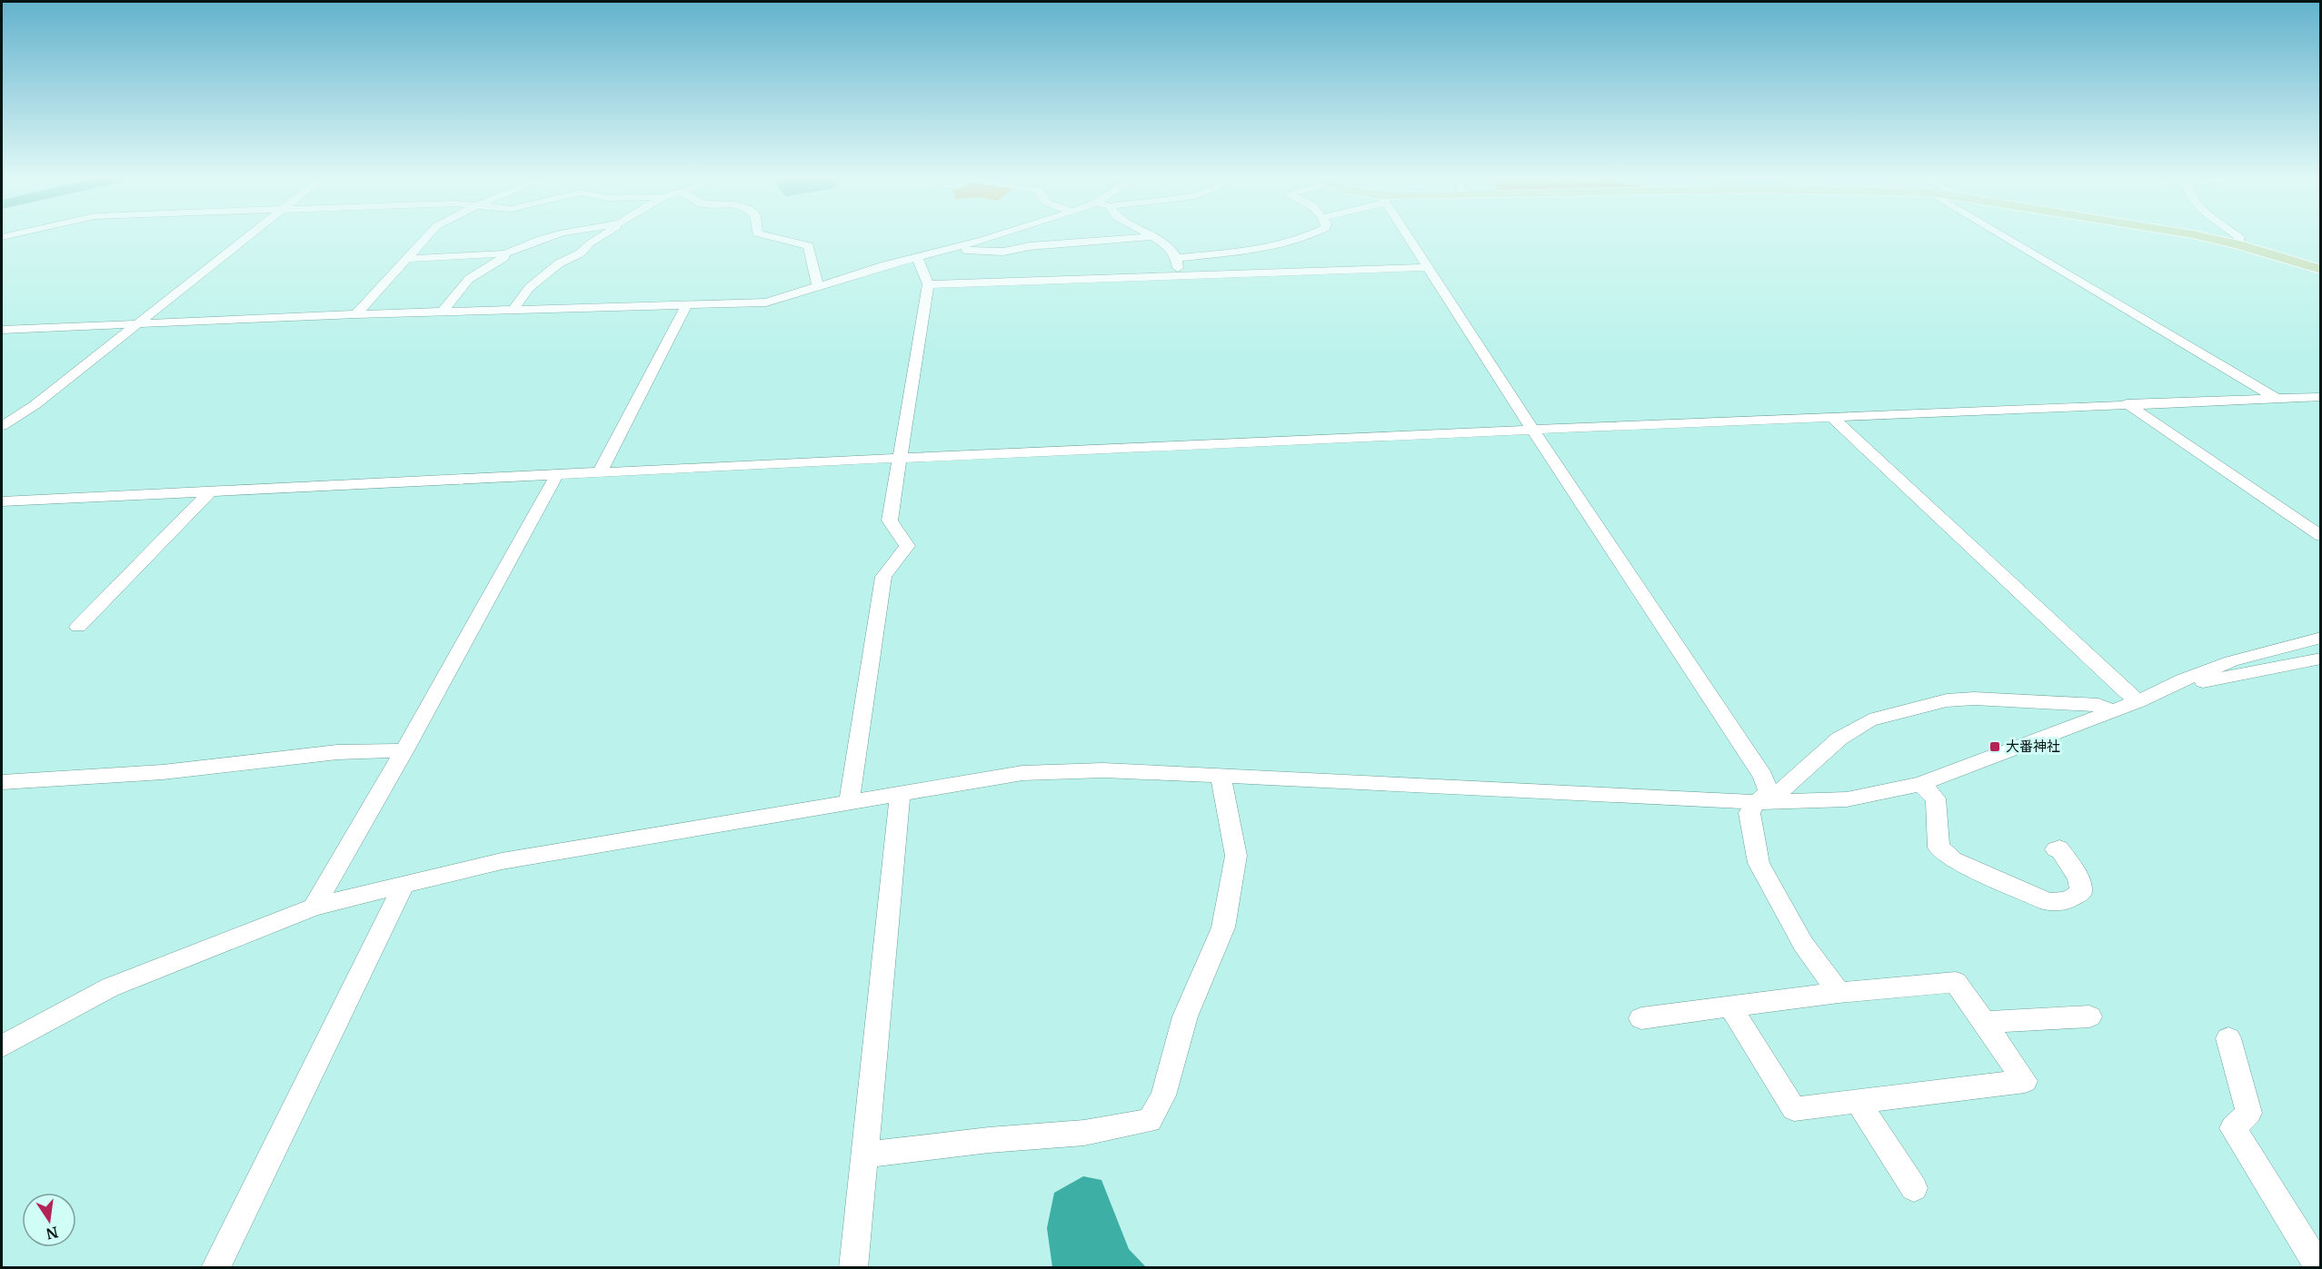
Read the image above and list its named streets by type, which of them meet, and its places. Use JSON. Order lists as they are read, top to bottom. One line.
{"places":{"transit":["大番神社"]},"north":"bottom"}
